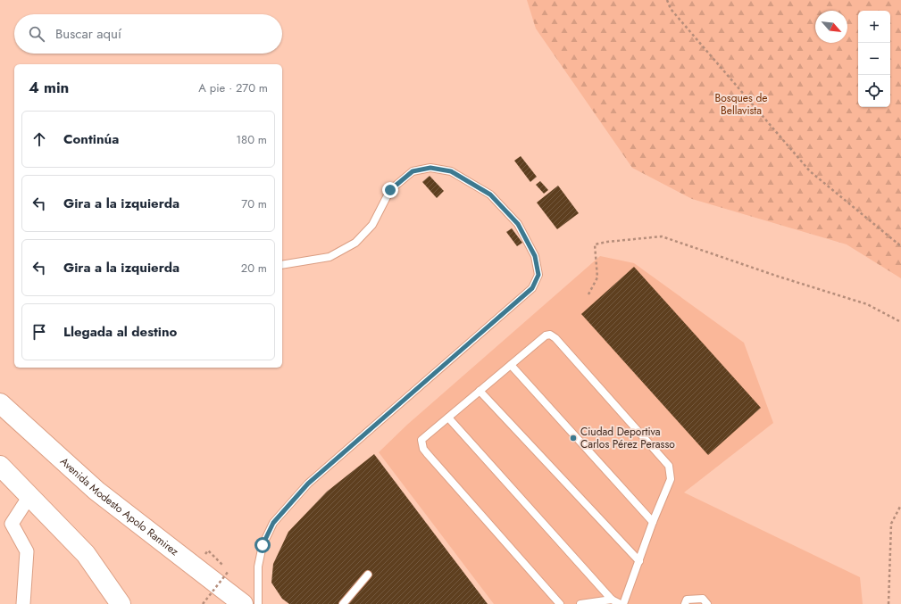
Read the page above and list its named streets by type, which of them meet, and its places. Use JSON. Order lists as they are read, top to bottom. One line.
{"streets":{"main road":["Avenida Modesto Apolo Ramirez"]},"parks":["Bosques de Bellavista"],"places":["Ciudad Deportiva Carlos Pérez Perasso"],"north":"bottom right","page":{"map_buttons":["+","−"],"search":"Buscar aquí","heading":["4 min","A pie · 270 m"],"list":[["Continúa","180 m"],["Gira a la izquierda","70 m"],["Gira a la izquierda","20 m"],"Llegada al destino"]}}
